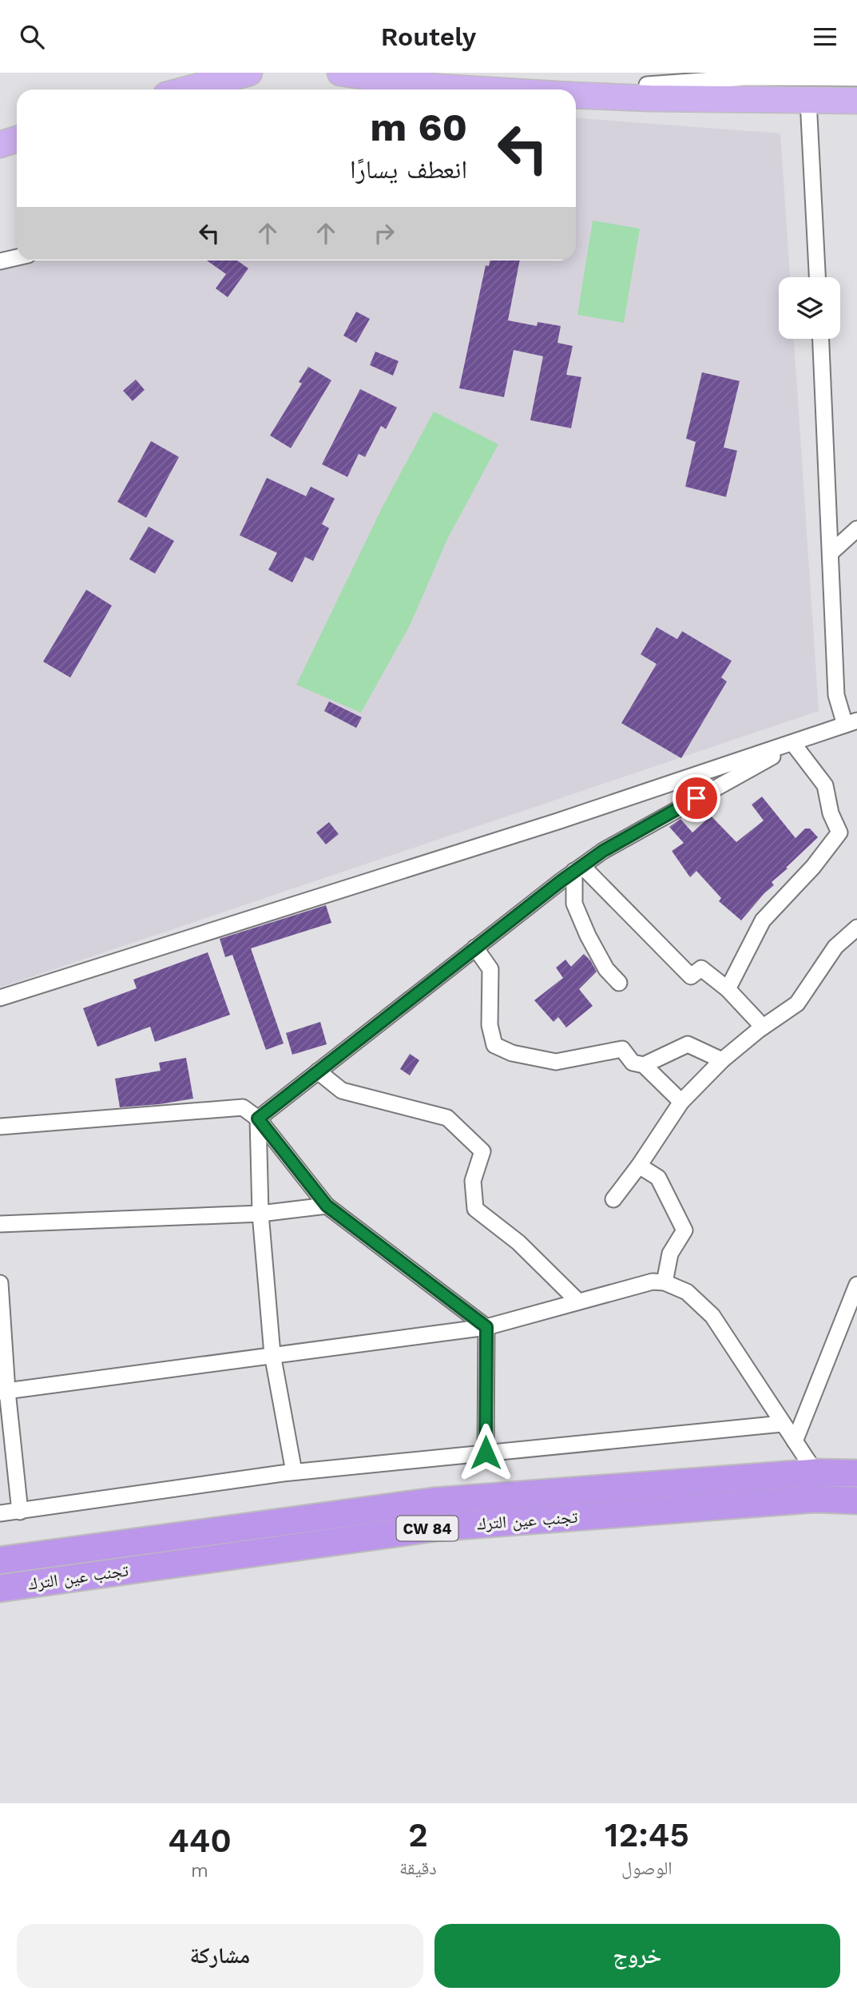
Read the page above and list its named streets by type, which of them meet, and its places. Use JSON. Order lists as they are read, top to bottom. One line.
{"streets":{"highway":["تجنب عين الترك","CW 84"]},"page":{"header":"Routely","turn":["60 m","انعطف يسارًا"],"eta":["12:45","الوصول","2","دقيقة","440","m"],"buttons":["خروج","مشاركة"]}}
